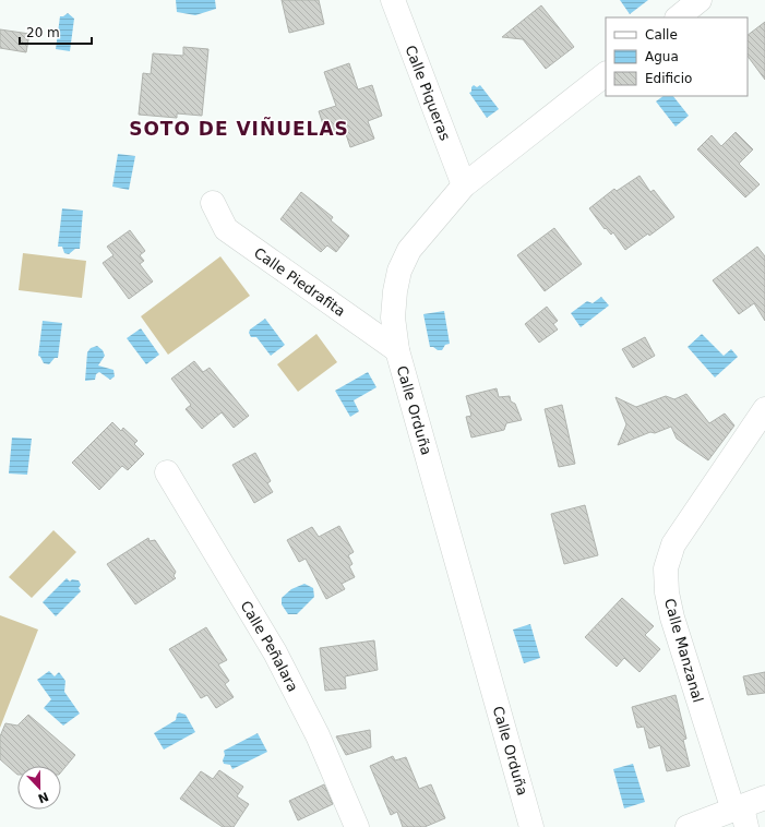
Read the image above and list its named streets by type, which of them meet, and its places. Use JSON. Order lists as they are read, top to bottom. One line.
{"streets":{"street":["Calle Piqueras","Calle Piedrafita","Calle Orduña","Calle Peñalara","Calle Manzanal"]},"crossings":[["Calle Piqueras","Calle Orduña"],["Calle Piedrafita","Calle Orduña"]],"districts":["SOTO DE VIÑUELAS"],"legend":["Calle","Agua","Edificio"],"scale_bar":"20 m","north":"bottom"}
